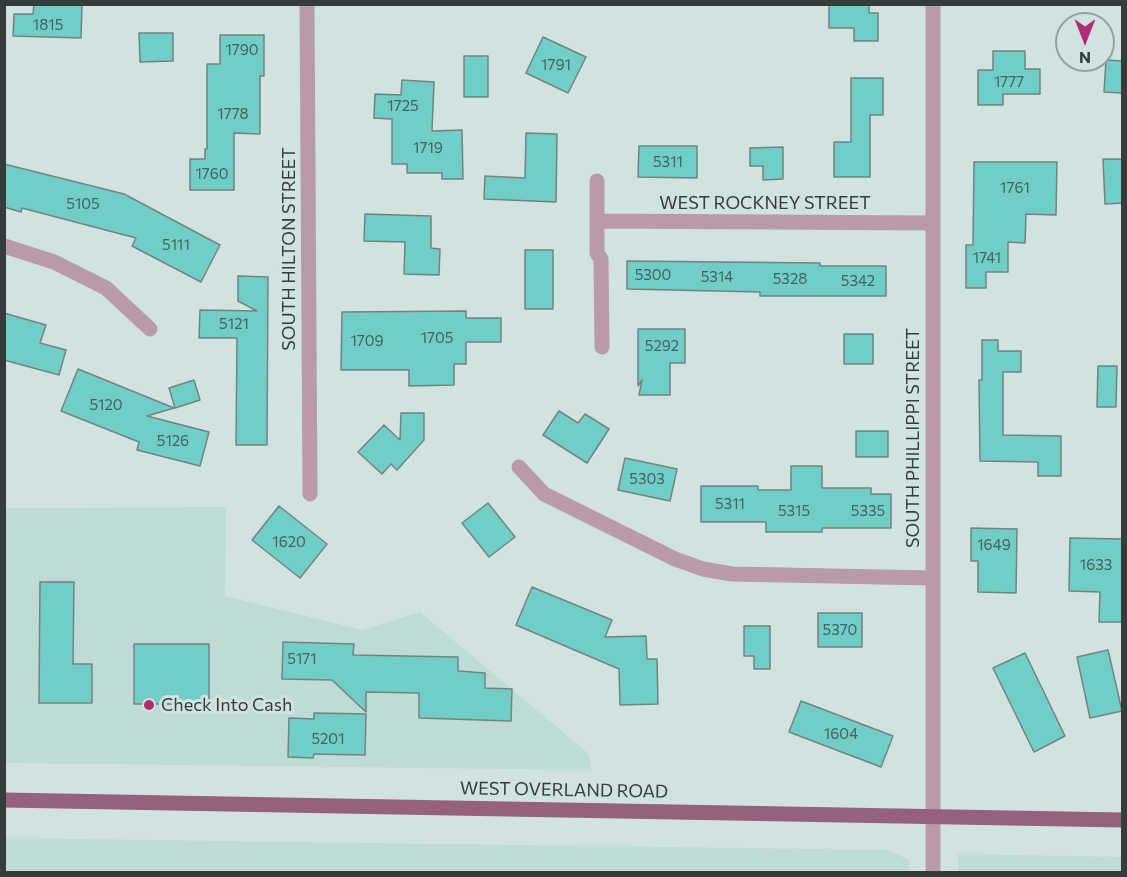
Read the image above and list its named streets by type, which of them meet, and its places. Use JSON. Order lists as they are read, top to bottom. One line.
{"streets":{"main road":["WEST OVERLAND ROAD"],"street":["WEST ROCKNEY STREET","SOUTH HILTON STREET","SOUTH PHILLIPPI STREET"]},"crossings":[["WEST ROCKNEY STREET","SOUTH PHILLIPPI STREET"],["SOUTH PHILLIPPI STREET","WEST OVERLAND ROAD"]],"places":["Check Into Cash"],"house_numbers":["1815","1790","1791","1777","1725","1778","1719","5311","1760","1761","5105","5111","1741","5300","5314","5328","5342","5121","1705","1709","5292","5120","5126","5303","5311","5315","5335","1620","1649","1633","5370","5171","1604","5201"],"north":"bottom"}
